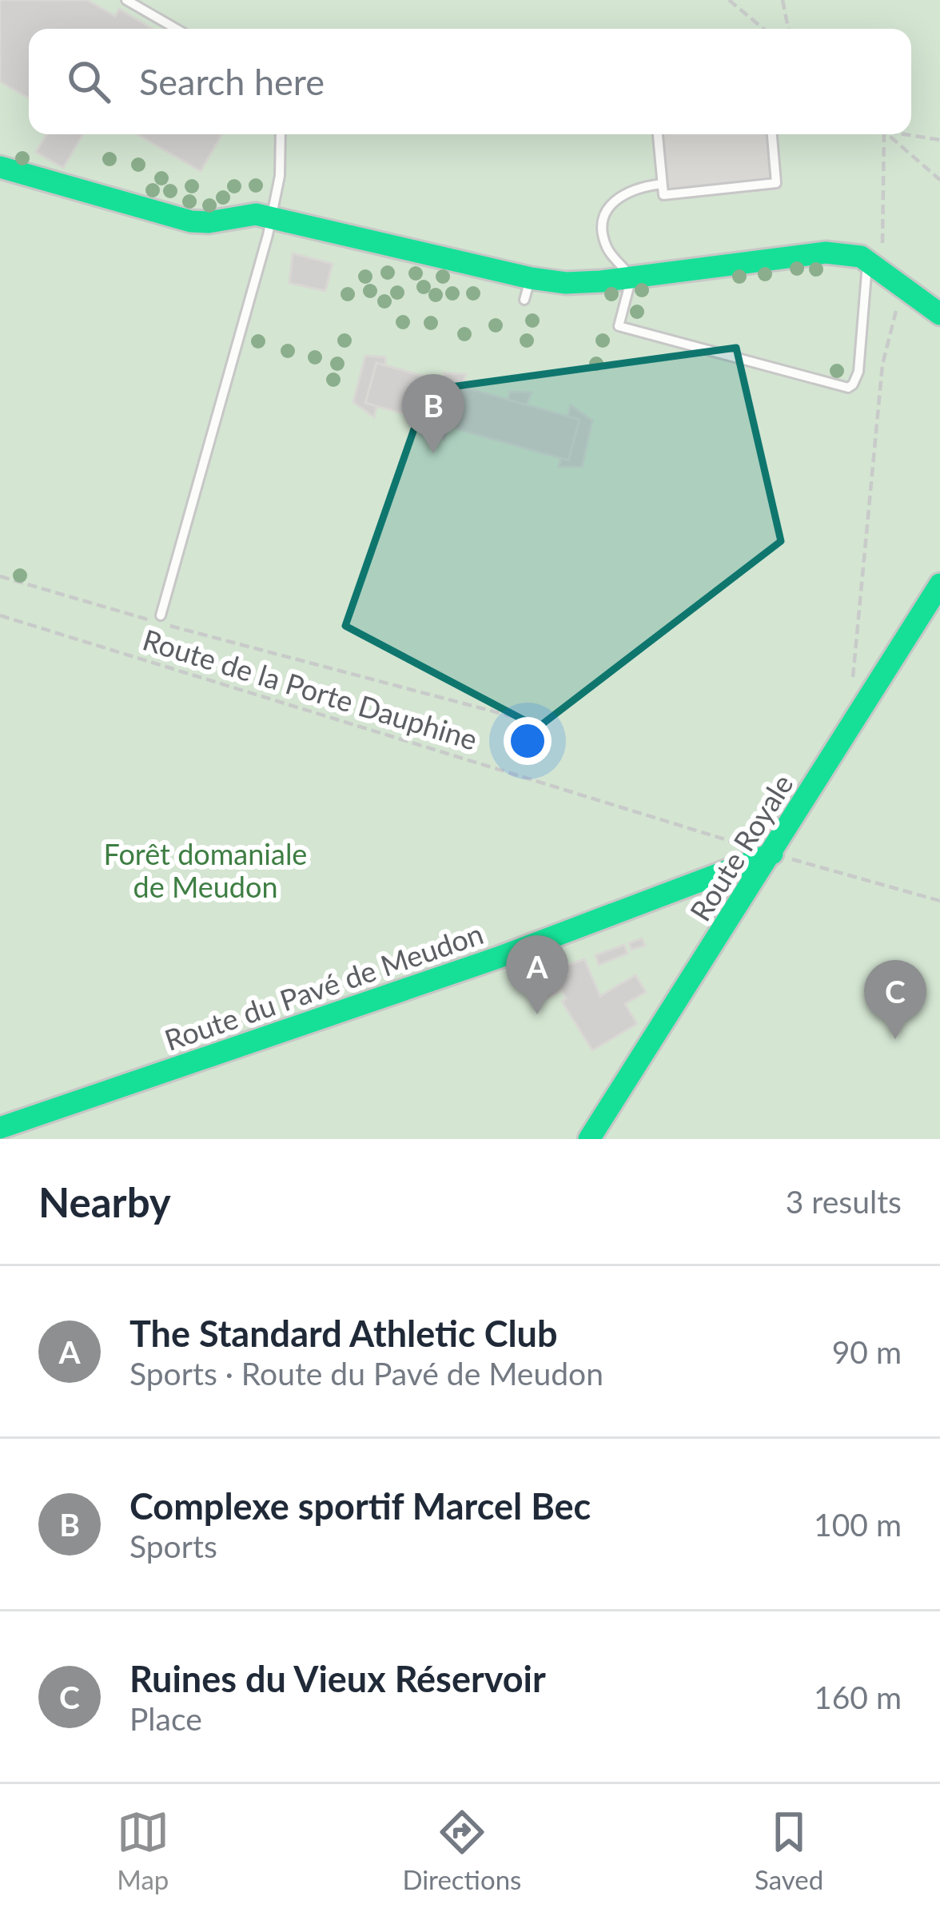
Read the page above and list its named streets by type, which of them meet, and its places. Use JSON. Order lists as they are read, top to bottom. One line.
{"streets":{"street":["Route Royale","Route du Pavé de Meudon"],"path":["Route de la Porte Dauphine"]},"crossings":[["Route Royale","Route du Pavé de Meudon"]],"parks":["Forêt domaniale de Meudon"],"page":{"search":"Search here","pins":["B","A","C"],"heading":["Nearby","3 results"],"list":[{"mark":"A","name":"The Standard Athletic Club","note":"Sports · Route du Pavé de Meudon","value":"90 m"},{"mark":"B","name":"Complexe sportif Marcel Bec","note":"Sports","value":"100 m"},{"mark":"C","name":"Ruines du Vieux Réservoir","note":"Place","value":"160 m"}],"nav":["Map","Directions","Saved"]}}
